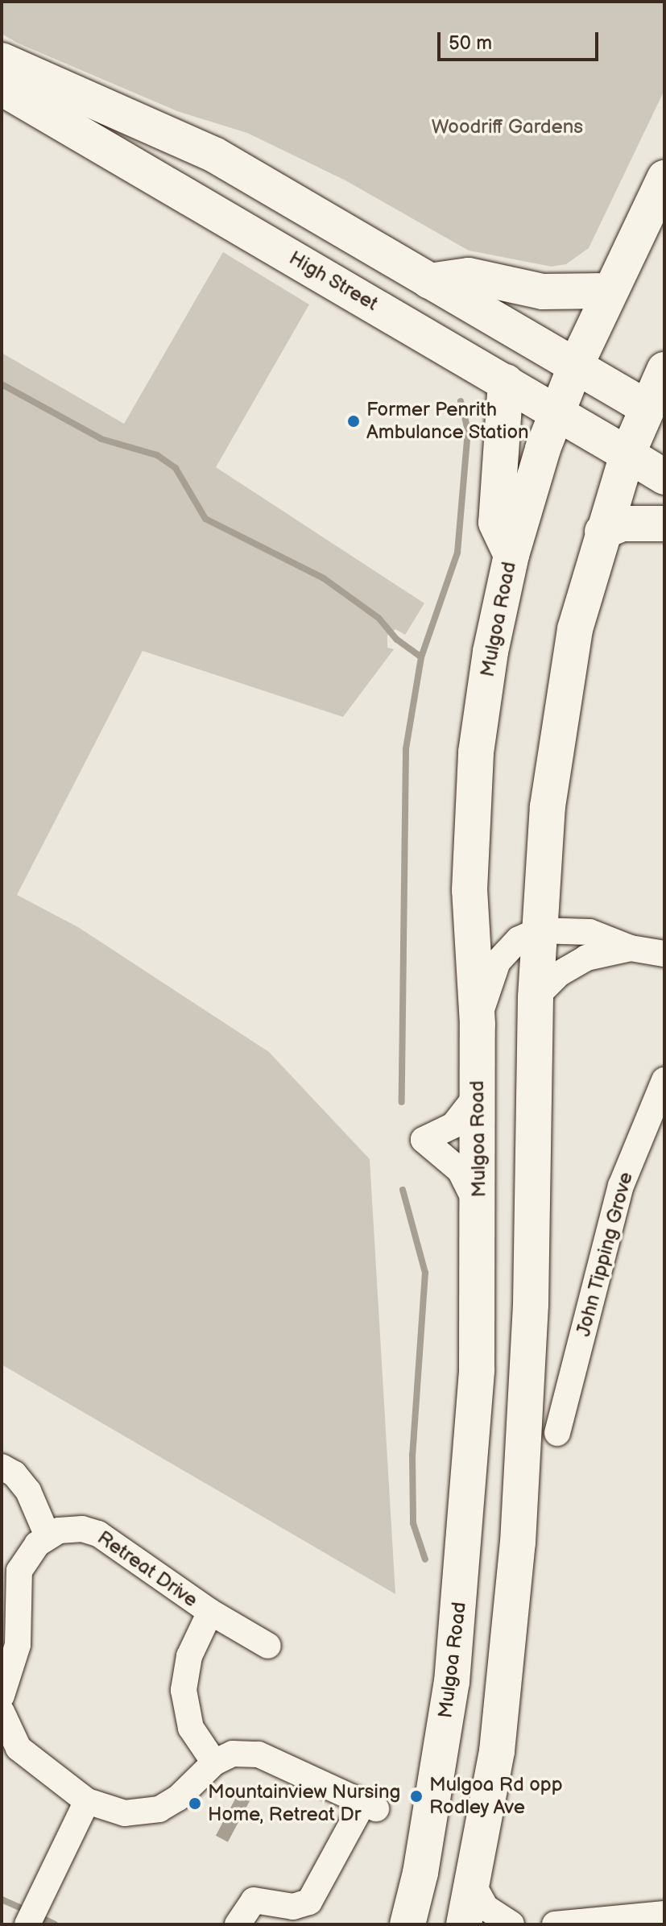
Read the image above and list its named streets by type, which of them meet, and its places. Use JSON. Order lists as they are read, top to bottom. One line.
{"streets":{"main road":["High Street","Mulgoa Road"],"street":["John Tipping Grove","Retreat Drive"]},"crossings":[["High Street","Mulgoa Road"]],"parks":["Woodriff Gardens"],"places":["Former Penrith Ambulance Station","Mulgoa Rd opp Rodley Ave","Mountainview Nursing Home, Retreat Dr"],"scale_bar":"50 m"}
